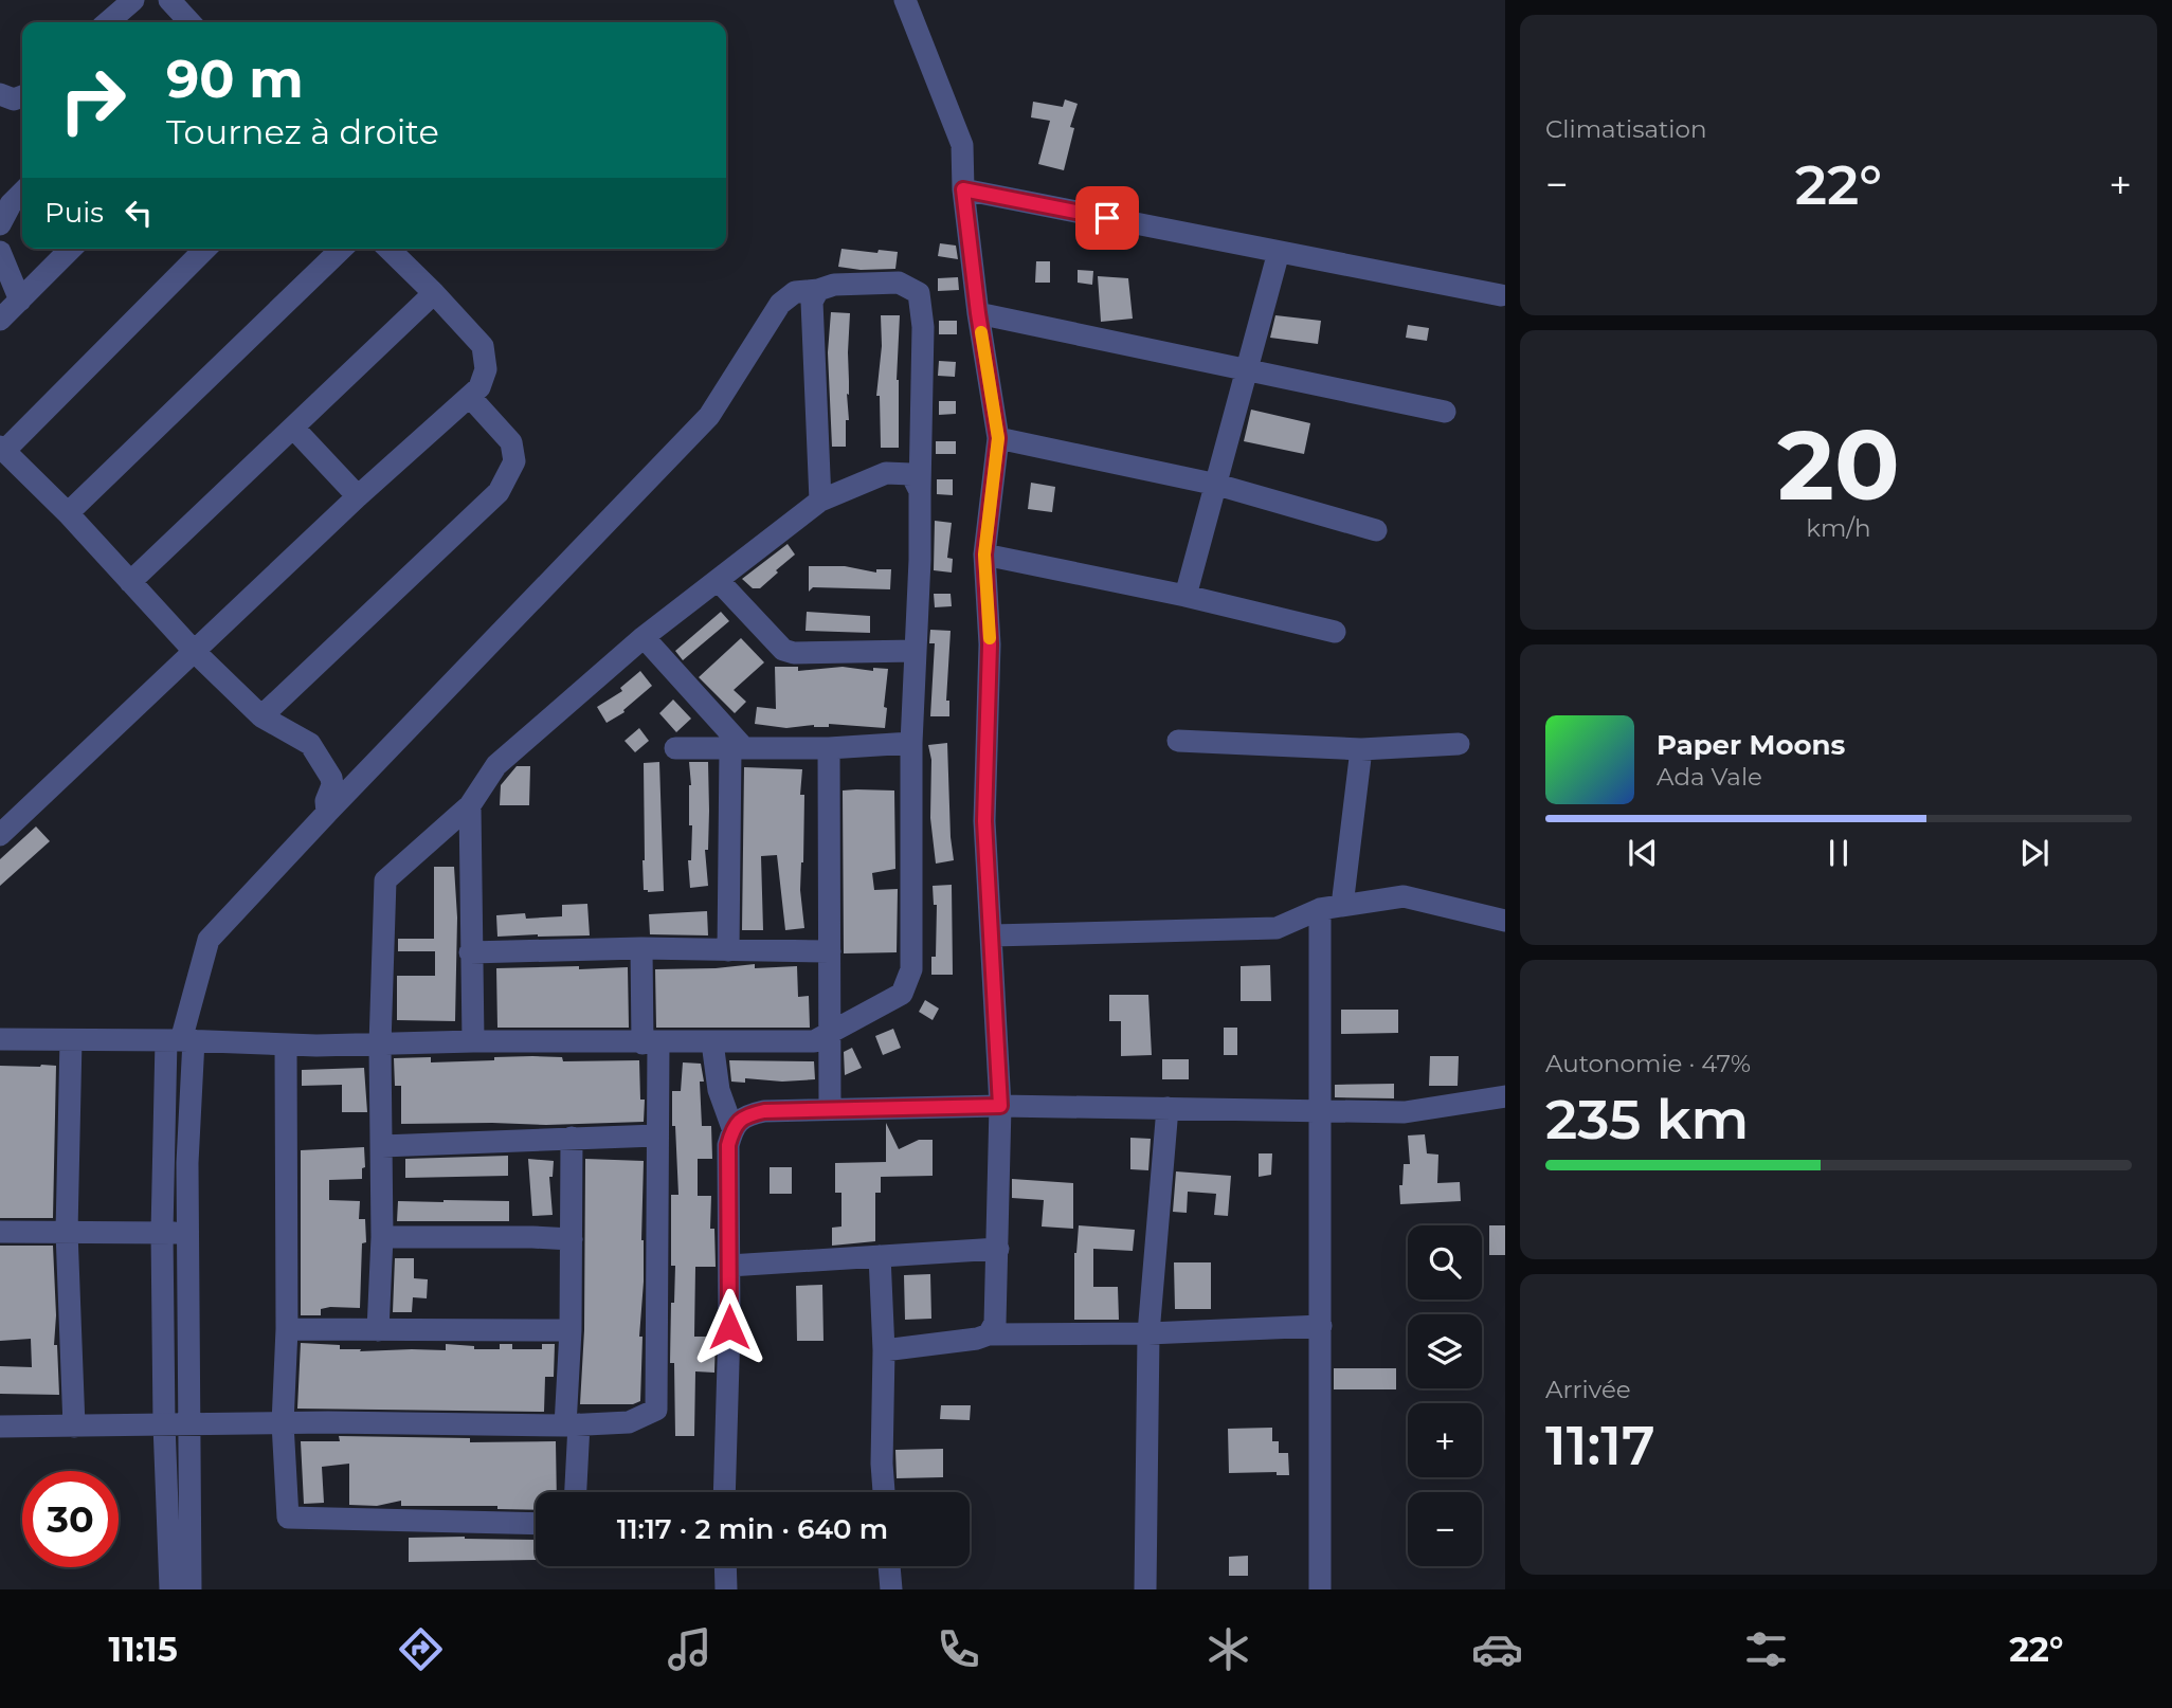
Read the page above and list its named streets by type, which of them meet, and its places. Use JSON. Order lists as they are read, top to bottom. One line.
{"page":{"tile":["Climatisation",["20","km/h"],["Autonomie · 47%","235 km"],["Arrivée","11:17"]],"turn":["90 m","Tournez à droite"],"heat":["−","22°","+"],"then":"Puis","song":["Paper Moons","Ada Vale"],"map_buttons":["+","−"],"limit":"30","trip":"11:17 · 2 min · 640 m","tabs":["11:15","22°"]}}
